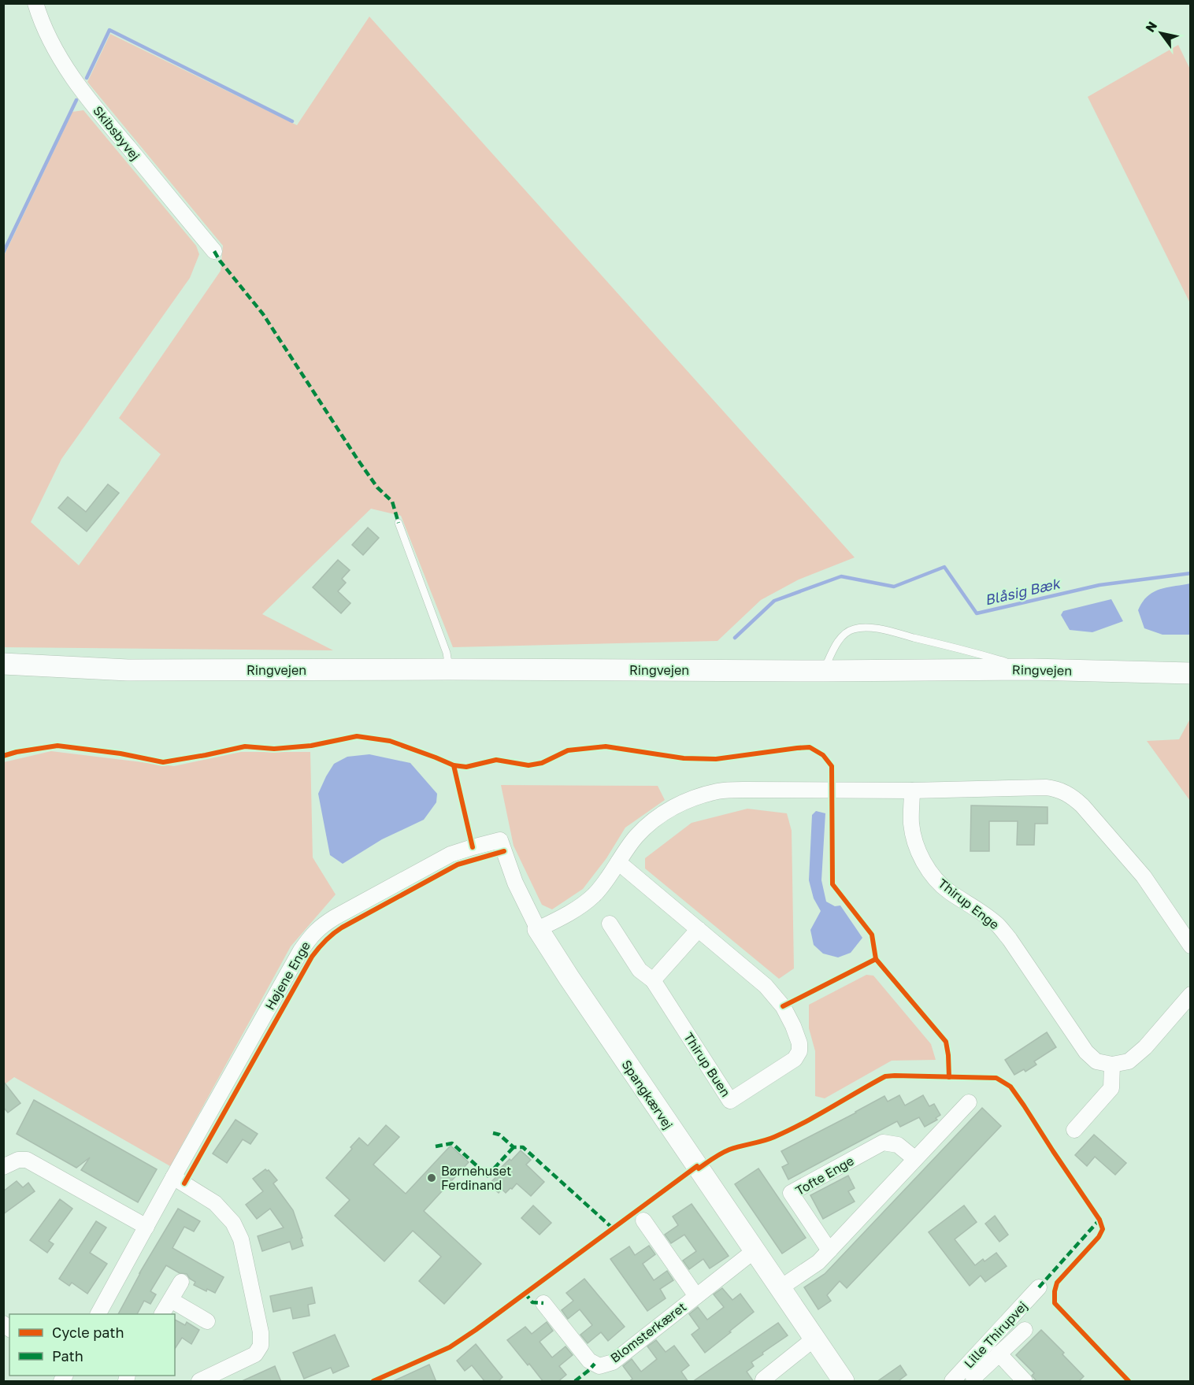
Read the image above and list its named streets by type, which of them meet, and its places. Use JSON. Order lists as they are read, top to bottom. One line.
{"streets":{"main road":["Ringvejen","Spangkærvej"],"street":["Skibsbyvej","Thirup Enge","Højene Enge","Thirup Buen","Tofte Enge","Blomsterkæret","Lille Thirupvej"]},"crossings":[["Højene Enge","Spangkærvej"],["Spangkærvej","Blomsterkæret"]],"water":["Blåsig Bæk"],"places":["Børnehuset Ferdinand"],"legend":["Cycle path","Path"],"north":"top left"}
